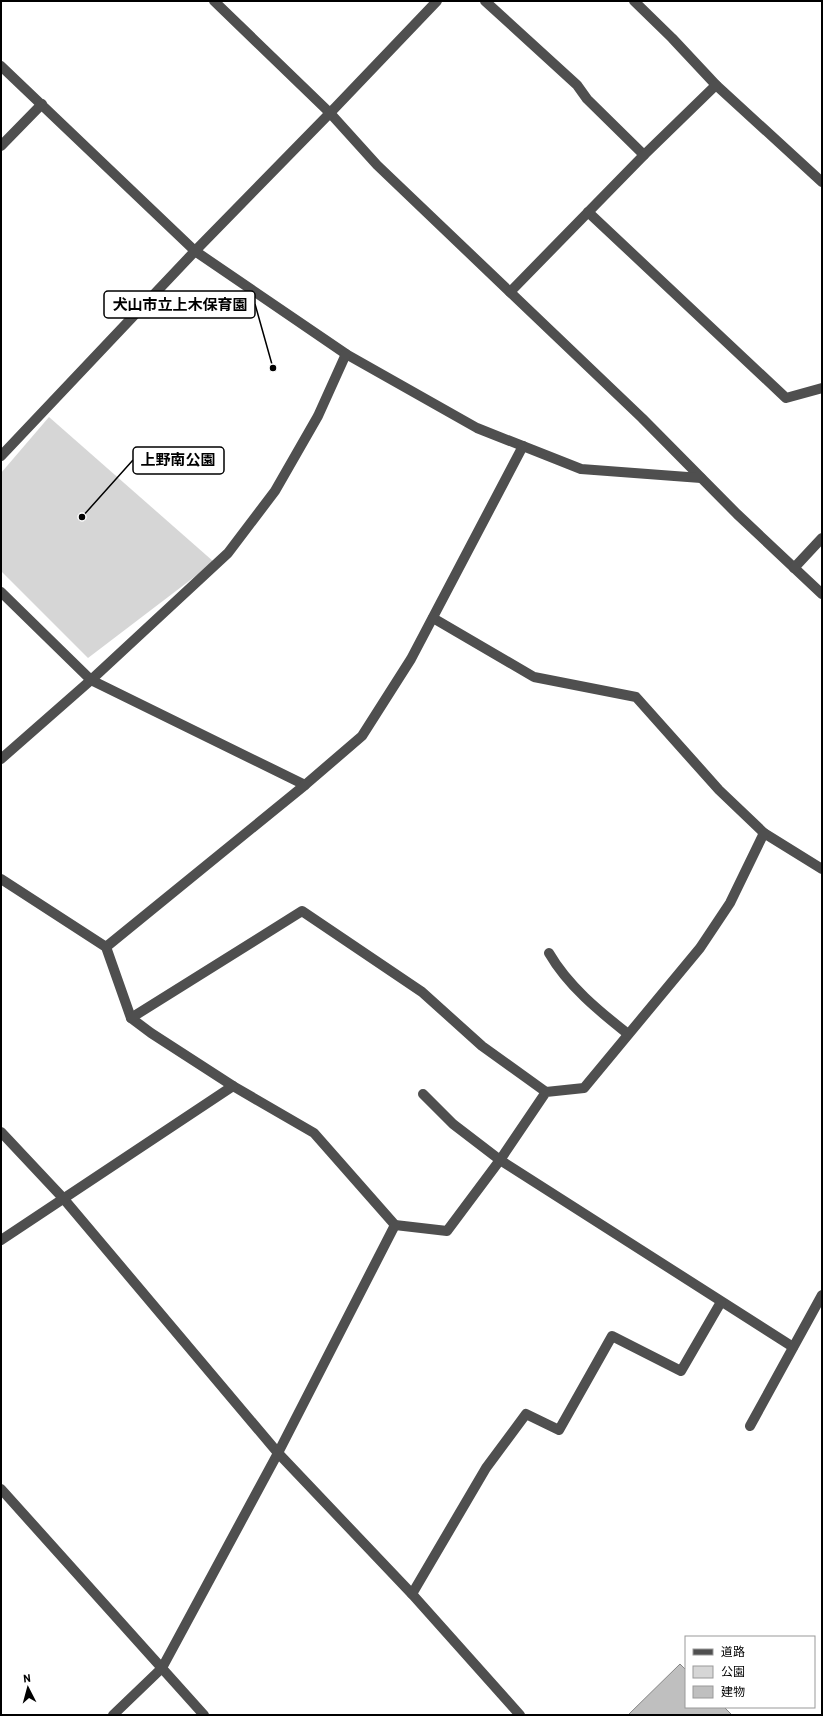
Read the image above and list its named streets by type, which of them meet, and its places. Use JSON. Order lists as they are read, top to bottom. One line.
{"places":["犬山市立上木保育園","上野南公園"],"legend":["道路","公園","建物"],"north":"top"}
